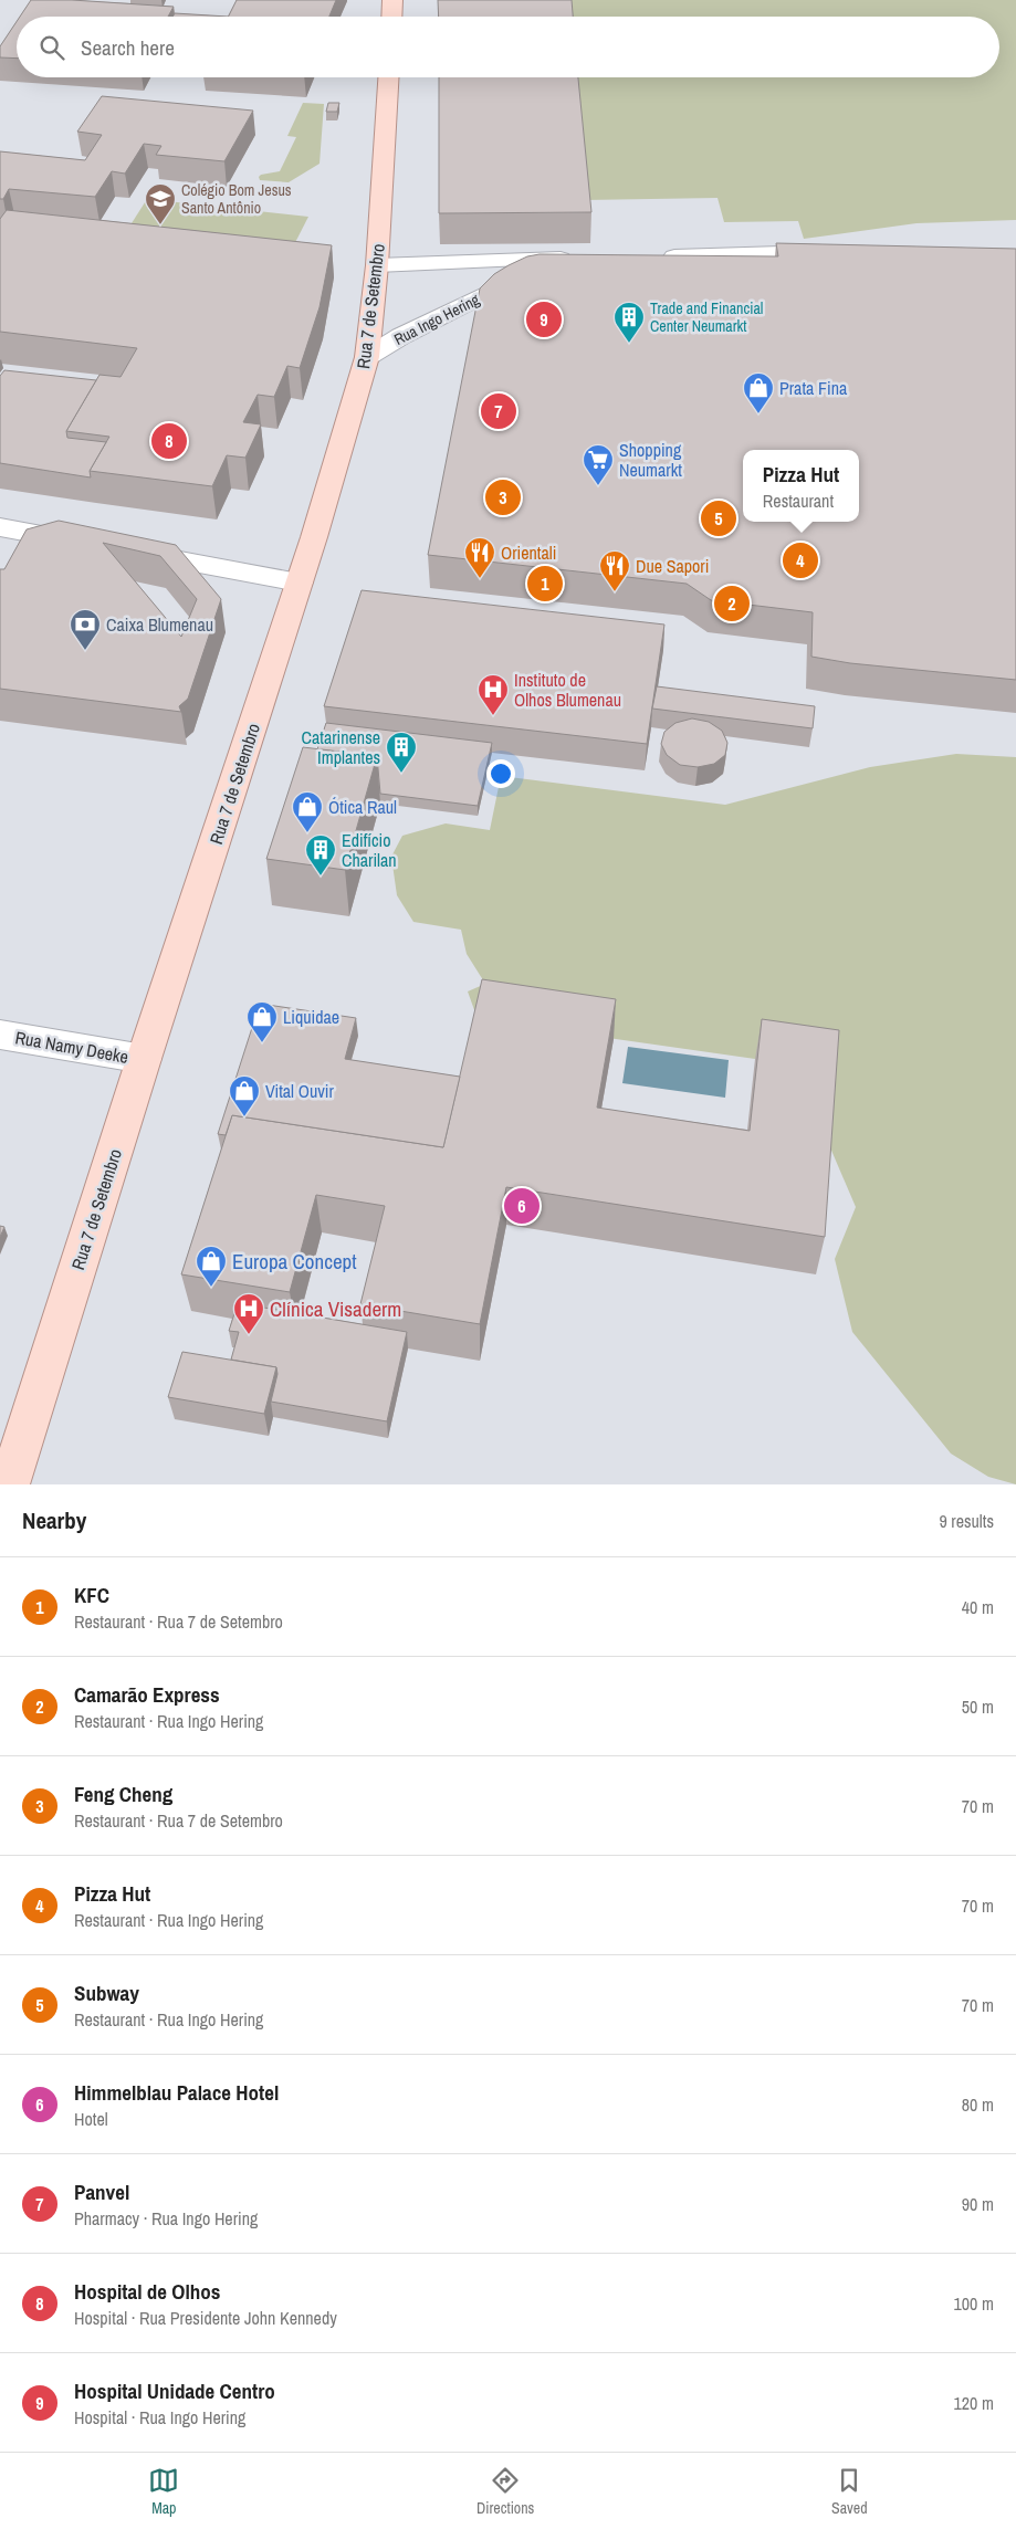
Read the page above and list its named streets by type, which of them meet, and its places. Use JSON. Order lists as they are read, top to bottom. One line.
{"streets":{"main road":["Rua 7 de Setembro"],"street":["Rua Ingo Hering","Rua Namy Deeke"]},"crossings":[["Rua 7 de Setembro","Rua Ingo Hering"],["Rua 7 de Setembro","Rua Namy Deeke"]],"places":{"school or university":["Colégio Bom Jesus Santo Antônio"],"building":["Trade and Financial Center Neumarkt","Catarinense Implantes","Edifício Charilan"],"shop":["Prata Fina","Ótica Raul","Liquidae","Vital Ouvir","Europa Concept"],"supermarket":["Shopping Neumarkt"],"restaurant":["Orientali","Due Sapori"],"bank":["Caixa Blumenau"],"hospital":["Instituto de Olhos Blumenau","Clínica Visaderm"]},"page":{"search":"Search here","pins":["9","7","8","3","5","4","1","2","6"],"popup":["Pizza Hut","Restaurant"],"heading":["Nearby","9 results"],"list":[{"mark":"1","name":"KFC","note":"Restaurant · Rua 7 de Setembro","value":"40 m"},{"mark":"2","name":"Camarão Express","note":"Restaurant · Rua Ingo Hering","value":"50 m"},{"mark":"3","name":"Feng Cheng","note":"Restaurant · Rua 7 de Setembro","value":"70 m"},{"mark":"4","name":"Pizza Hut","note":"Restaurant · Rua Ingo Hering","value":"70 m"},{"mark":"5","name":"Subway","note":"Restaurant · Rua Ingo Hering","value":"70 m"},{"mark":"6","name":"Himmelblau Palace Hotel","note":"Hotel","value":"80 m"},{"mark":"7","name":"Panvel","note":"Pharmacy · Rua Ingo Hering","value":"90 m"},{"mark":"8","name":"Hospital de Olhos","note":"Hospital · Rua Presidente John Kennedy","value":"100 m"},{"mark":"9","name":"Hospital Unidade Centro","note":"Hospital · Rua Ingo Hering","value":"120 m"}],"nav":["Map","Directions","Saved"]}}
